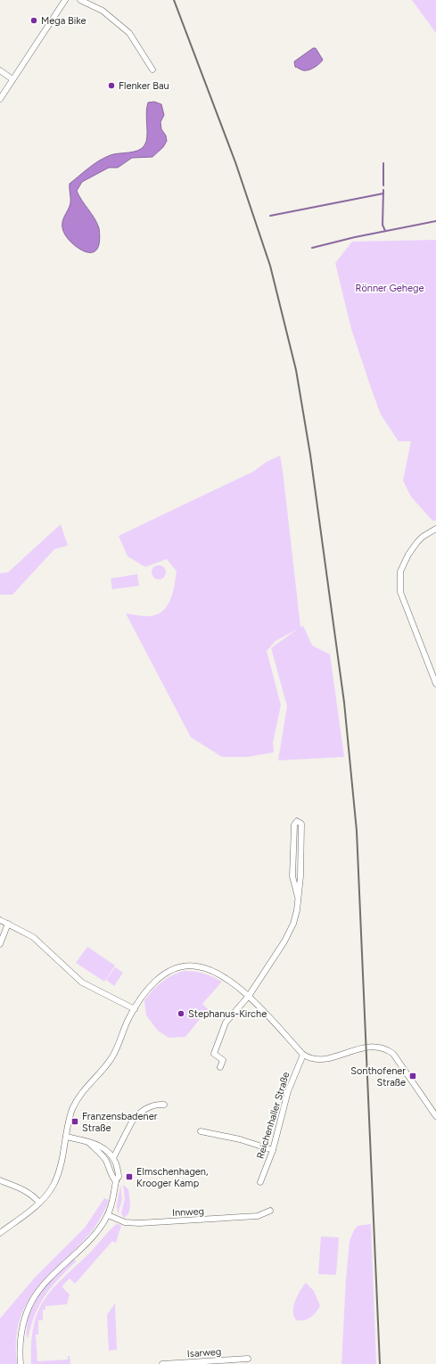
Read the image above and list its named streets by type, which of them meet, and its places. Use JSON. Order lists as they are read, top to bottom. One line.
{"streets":{"street":["Reichenhaller Straße","Innweg","Isarweg"]},"parks":["Rönner Gehege"],"places":{"other":["Mega Bike","Flenker Bau","Stephanus-Kirche"],"transit":["Sonthofener Straße","Franzensbadener Straße","Elmschenhagen, Krooger Kamp"]}}
